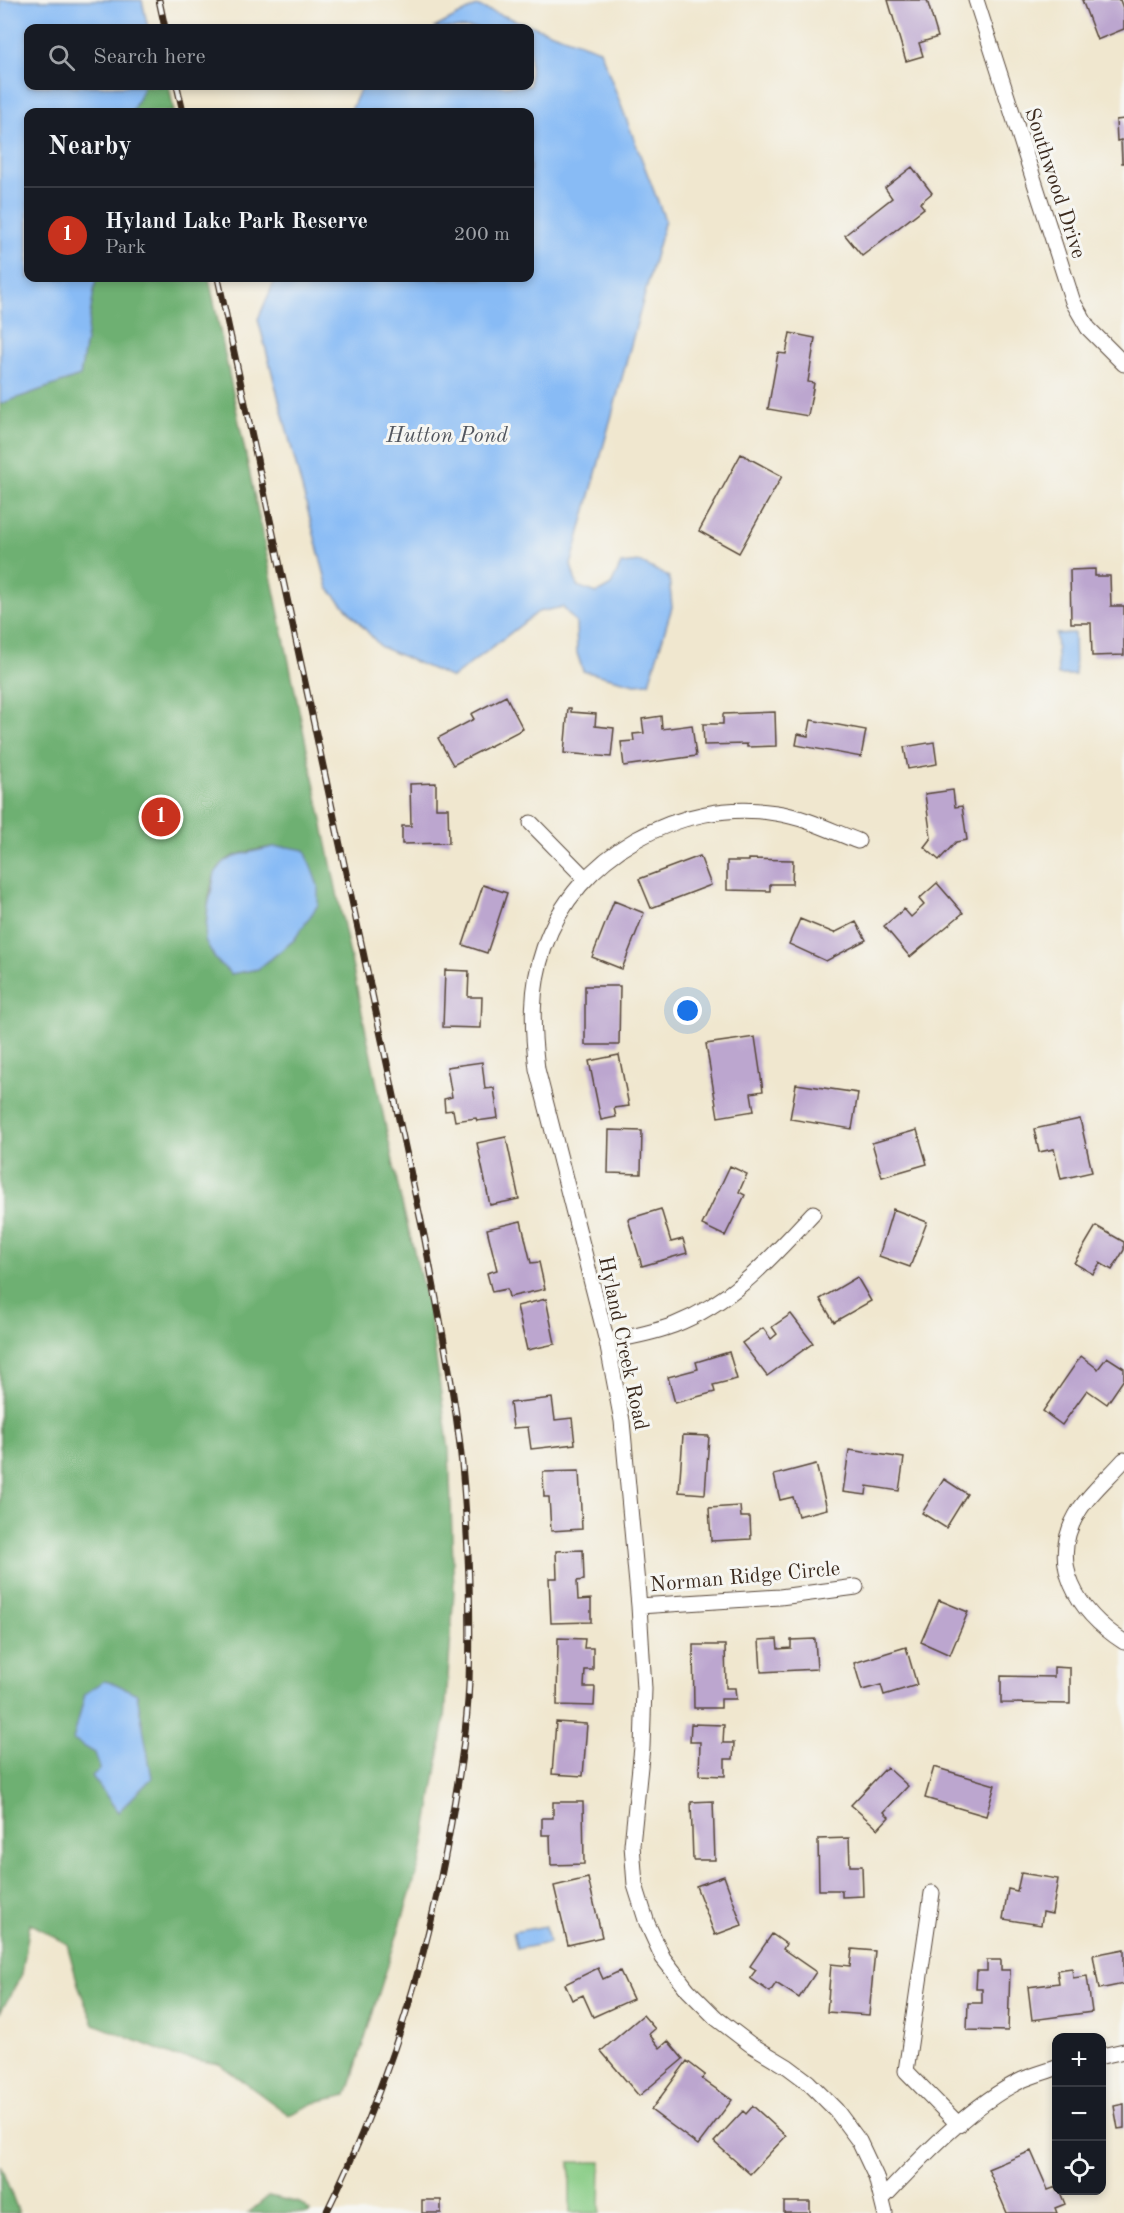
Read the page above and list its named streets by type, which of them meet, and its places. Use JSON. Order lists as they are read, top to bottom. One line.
{"streets":{"street":["Southwood Drive","Hyland Creek Road","Norman Ridge Circle"]},"crossings":[["Hyland Creek Road","Norman Ridge Circle"]],"water":["Hutton Pond"],"page":{"search":"Search here","heading":"Nearby","list":[{"mark":"1","name":"Hyland Lake Park Reserve","note":"Park","value":"200 m"}],"pins":"1","map_buttons":["+","−"]}}
